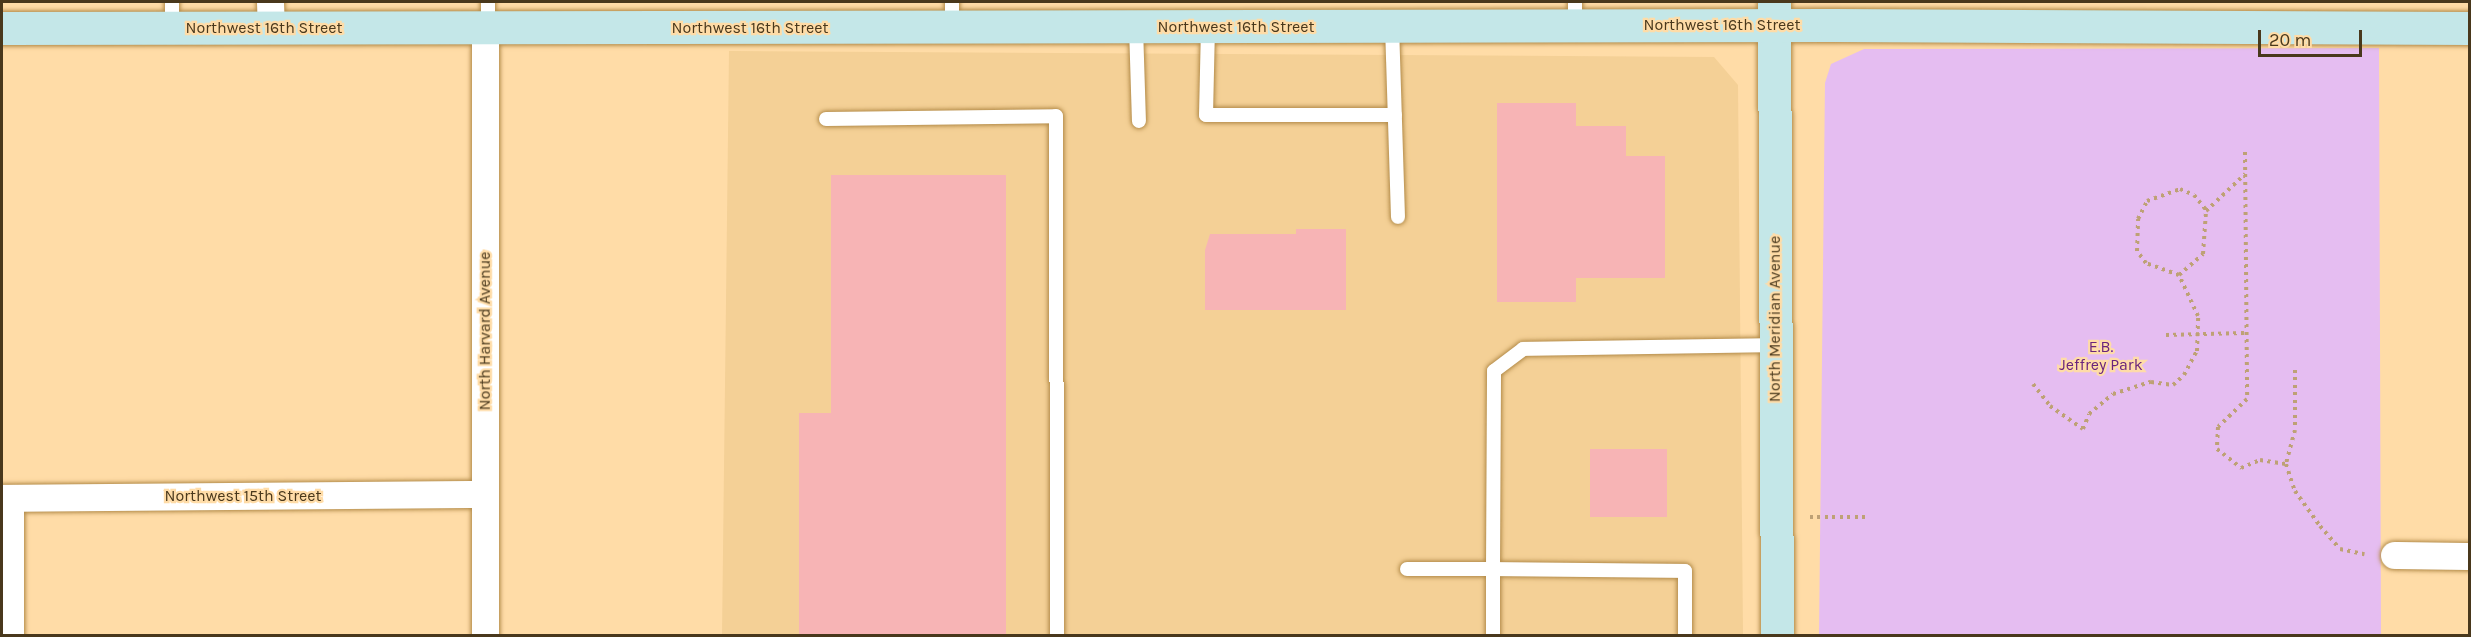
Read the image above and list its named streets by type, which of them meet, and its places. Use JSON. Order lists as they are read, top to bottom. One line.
{"streets":{"street":["Northwest 16th Street","North Meridian Avenue","North Harvard Avenue","Northwest 15th Street"]},"crossings":[["Northwest 16th Street","North Meridian Avenue"],["Northwest 16th Street","North Harvard Avenue"],["North Harvard Avenue","Northwest 15th Street"]],"parks":["E.B. Jeffrey Park"],"scale_bar":"20 m"}
